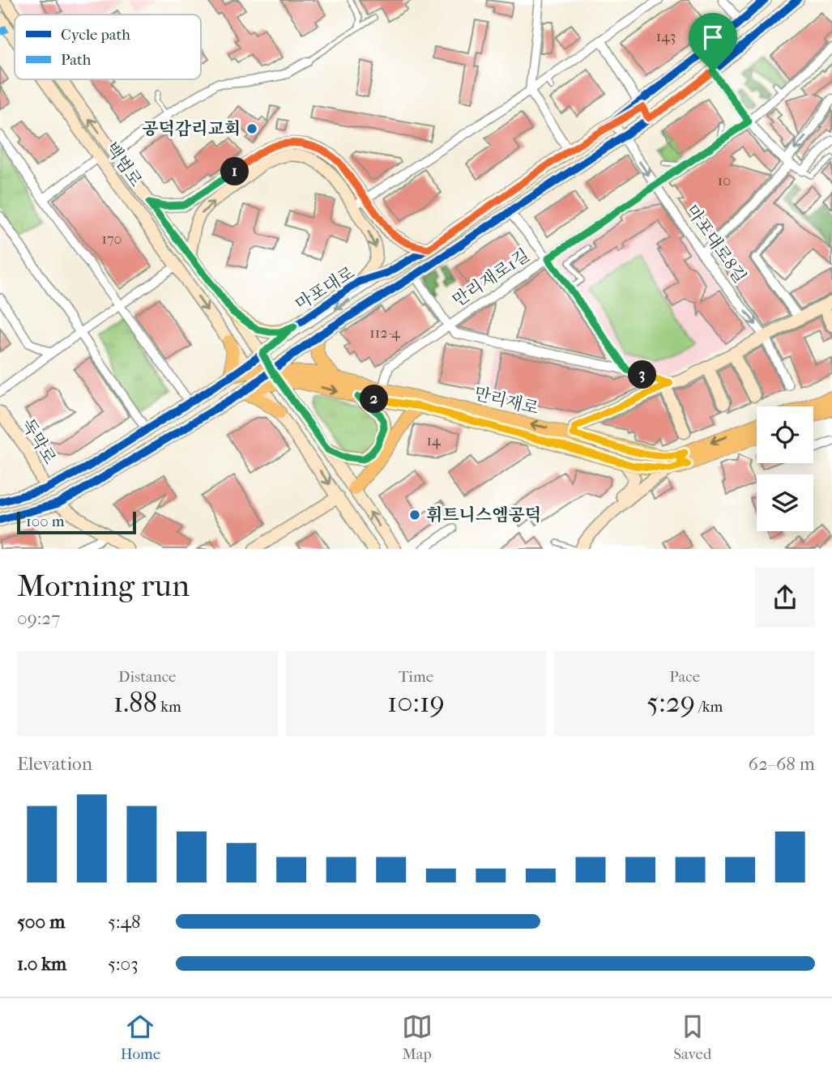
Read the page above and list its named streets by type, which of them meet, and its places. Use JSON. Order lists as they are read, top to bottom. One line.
{"streets":{"main road":["마포대로","만리재로"],"street":["백범로","마포대로8길","만리재로1길","독막로"]},"crossings":[["백범로","마포대로"],["백범로","만리재로"],["마포대로8길","만리재로1길"],["마포대로8길","마포대로"],["만리재로1길","만리재로"],["마포대로","만리재로"],["마포대로","독막로"]],"places":["공덕감리교회","휘트니스엠공덕"],"house_numbers":["143","10","170","112-4","14"],"legend":["Cycle path","Path"],"scale_bar":"100 m","page":{"pins":["1","3","2"],"scale":"100 m","heading":["Morning run","09:27"],"stats":[["Distance","1.88 km"],["Time","10:19"],["Pace","5:29 /km"]],"chart":["Elevation","62–68 m"],"list":[{"name":"500 m","note":"5:48"},{"name":"1.0 km","note":"5:03"}],"tabs":["Home","Map","Saved"]}}
